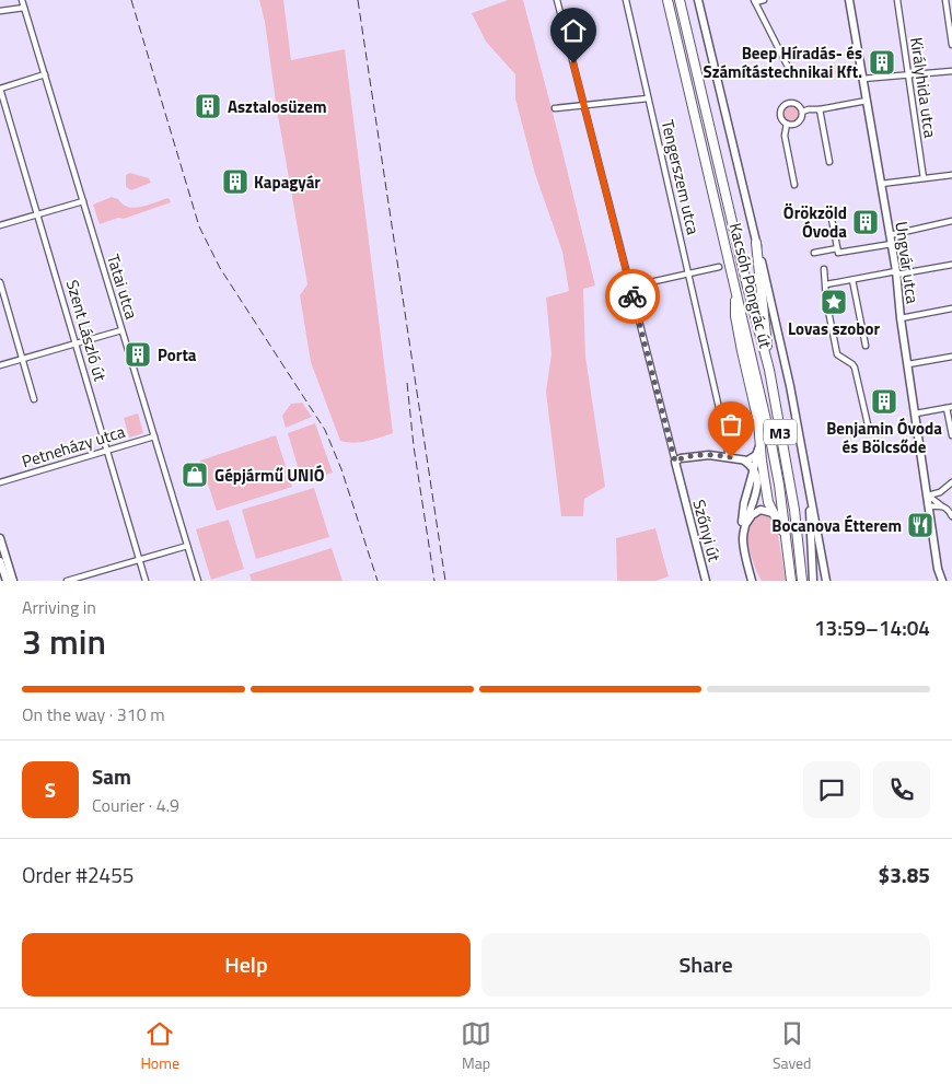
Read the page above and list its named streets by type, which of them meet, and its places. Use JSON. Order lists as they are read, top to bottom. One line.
{"streets":{"main road":["Kacsóh Pongrác út","M3"],"street":["Királyhida utca","Tengerszem utca","Ungvár utca","Tatai utca","Szent László út","Petneházy utca","Szőnyi út"]},"crossings":[["Tatai utca","Petneházy utca"],["Szent László út","Petneházy utca"]],"places":{"building":["Beep Híradás- és Számítástechnikai Kft.","Asztalosüzem","Kapagyár","Örökzöld Óvoda","Porta","Benjamin Óvoda és Bölcsőde"],"place":["Lovas szobor"],"shop":["Gépjármű UNIÓ"],"restaurant":["Bocanova Étterem"]},"page":{"heading":["3 min","Arriving in","13:59–14:04"],"panel":["Sam","Courier · 4.9","Order #2455","$3.85"],"bar":"On the way · 310 m","round":"S","buttons":["Help","Share"],"tabs":["Home","Map","Saved"]}}
